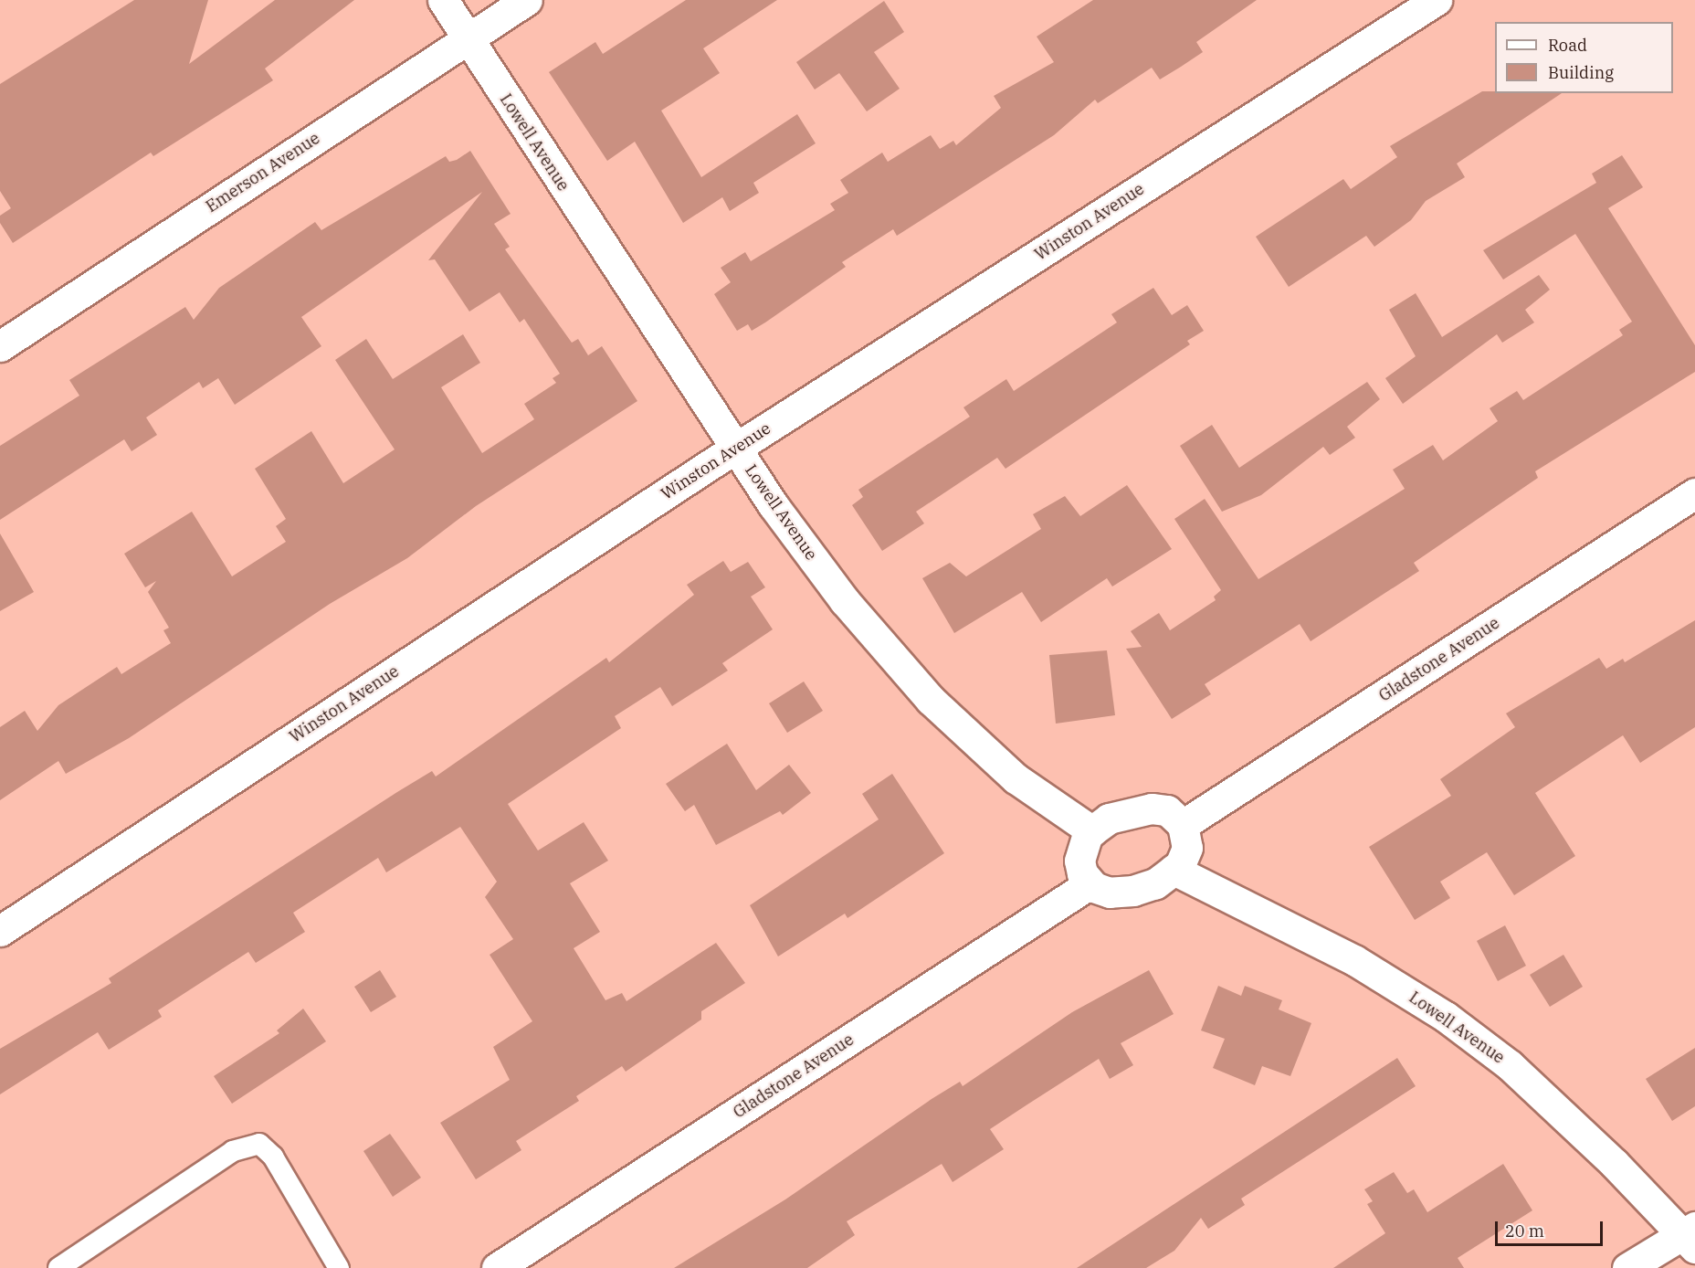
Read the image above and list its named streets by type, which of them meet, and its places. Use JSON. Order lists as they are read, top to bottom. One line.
{"streets":{"street":["Lowell Avenue","Emerson Avenue","Winston Avenue","Gladstone Avenue"]},"crossings":[["Lowell Avenue","Emerson Avenue"],["Lowell Avenue","Winston Avenue"],["Lowell Avenue","Gladstone Avenue"]],"legend":["Road","Building"],"scale_bar":"20 m"}
